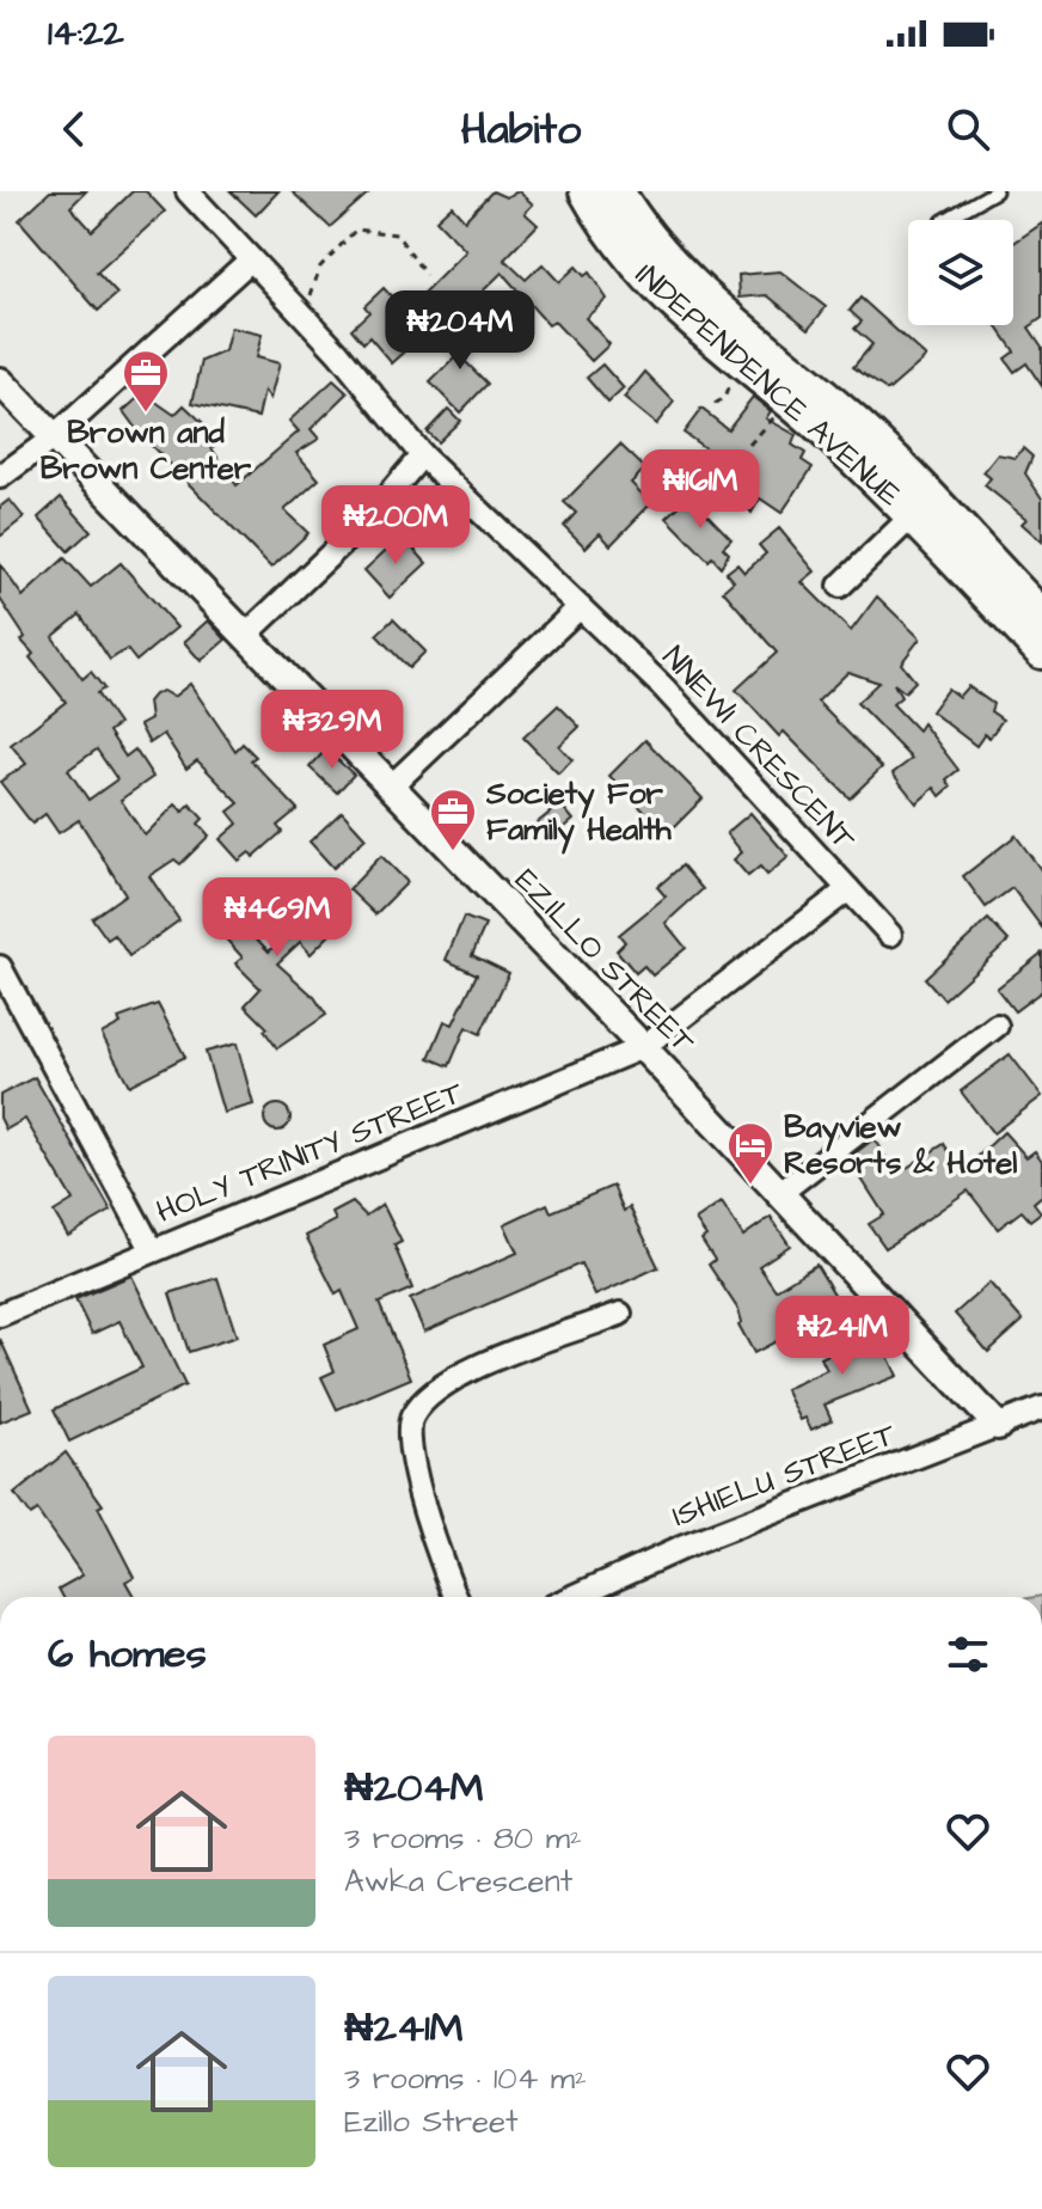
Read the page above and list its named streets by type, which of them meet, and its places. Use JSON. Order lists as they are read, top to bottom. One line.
{"streets":{"main road":["INDEPENDENCE AVENUE"],"street":["NNEWI CRESCENT","EZILLO STREET","HOLY TRINITY STREET","ISHIELU STREET"]},"crossings":[["NNEWI CRESCENT","HOLY TRINITY STREET"],["EZILLO STREET","HOLY TRINITY STREET"],["EZILLO STREET","ISHIELU STREET"]],"places":{"office":["Brown and Brown Center","Society For Family Health"],"hotel":["Bayview Resorts & Hotel"]},"page":{"status":"14:22","header":"Habito","price":["₦204M","₦161M","₦200M","₦329M","₦469M","₦241M"],"heading":"6 homes","list":[{"name":"₦204M","note":"3 rooms · 80 m² · Awka Crescent"},{"name":"₦241M","note":"3 rooms · 104 m² · Ezillo Street"}]}}
